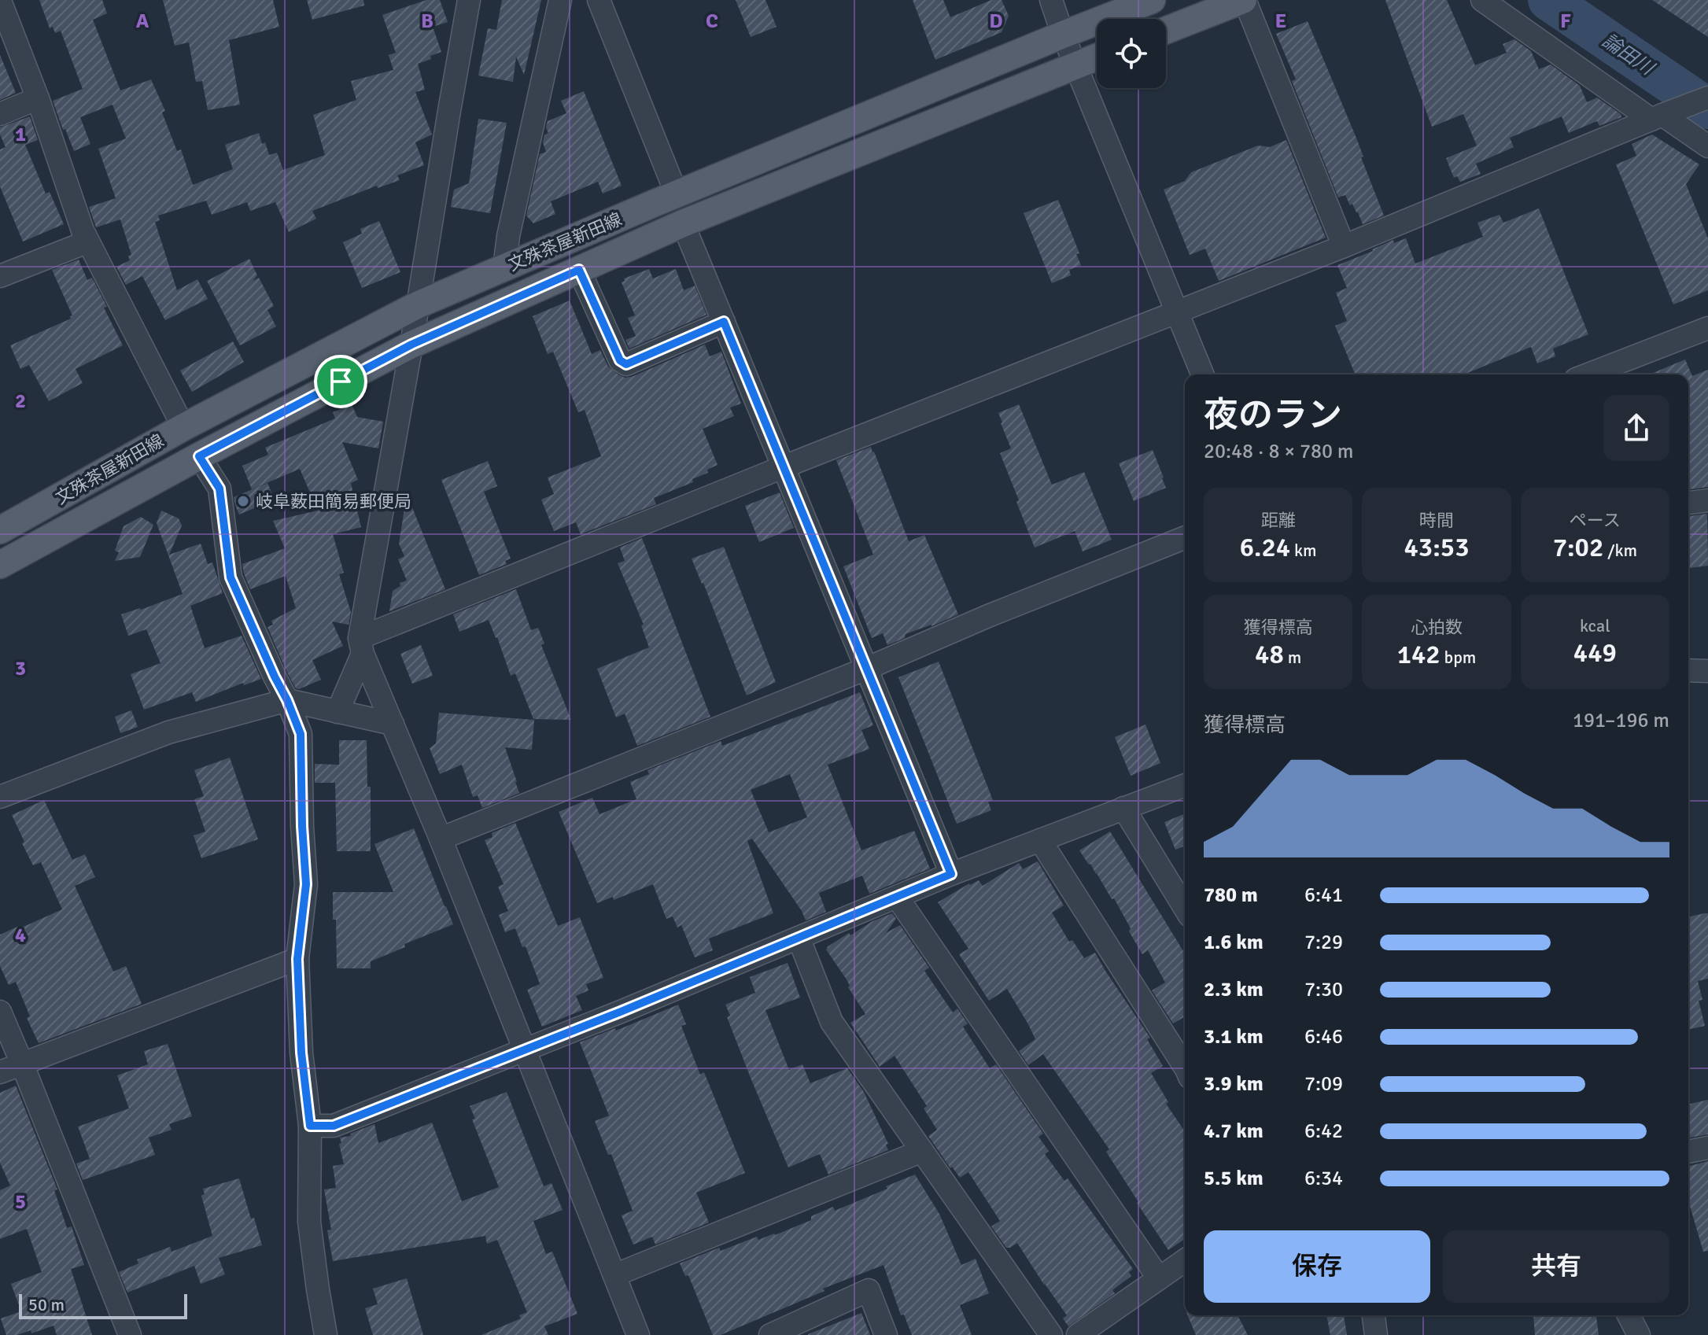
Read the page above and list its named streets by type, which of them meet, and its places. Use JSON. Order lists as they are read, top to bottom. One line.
{"streets":{"main road":["文殊茶屋新田線"]},"water":["論田川"],"places":["岐阜薮田簡易郵便局"],"scale_bar":"50 m","page":{"heading":["夜のラン","20:48 · 8 × 780 m"],"stats":[["距離","6.24 km"],["時間","43:53"],["ペース","7:02 /km"],["獲得標高","48 m"],["心拍数","142 bpm"],["kcal","449"]],"chart":["獲得標高","191–196 m"],"list":[{"name":"780 m","note":"6:41"},{"name":"1.6 km","note":"7:29"},{"name":"2.3 km","note":"7:30"},{"name":"3.1 km","note":"6:46"},{"name":"3.9 km","note":"7:09"},{"name":"4.7 km","note":"6:42"},{"name":"5.5 km","note":"6:34"}],"buttons":["保存","共有"],"scale":"50 m"},"grid":{"columns":["A","B","C","D","E","F"],"rows":["1","2","3","4","5"]}}
